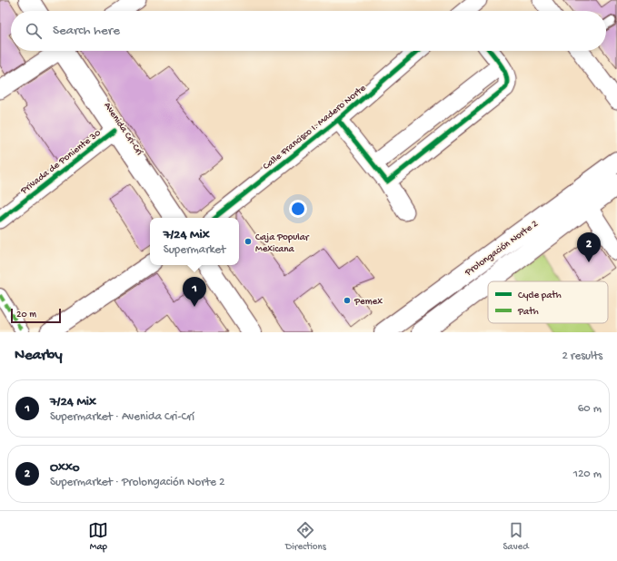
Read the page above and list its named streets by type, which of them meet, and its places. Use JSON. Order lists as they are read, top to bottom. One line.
{"streets":{"main road":["Avenida Cri-Crí","Prolongación Norte 2"],"street":["Calle Francisco I. Madero Norte","Privada de Poniente 30"]},"crossings":[["Avenida Cri-Crí","Privada de Poniente 30"]],"places":["Caja Popular Mexicana","Pemex"],"legend":["Cycle path","Path"],"scale_bar":"20 m","page":{"search":"Search here","popup":["7/24 Mix","Supermarket"],"pins":["2","1"],"scale":"20 m","heading":["Nearby","2 results"],"list":[{"mark":"1","name":"7/24 Mix","note":"Supermarket · Avenida Cri-Crí","value":"60 m"},{"mark":"2","name":"Oxxo","note":"Supermarket · Prolongación Norte 2","value":"120 m"}],"nav":["Map","Directions","Saved"]}}
